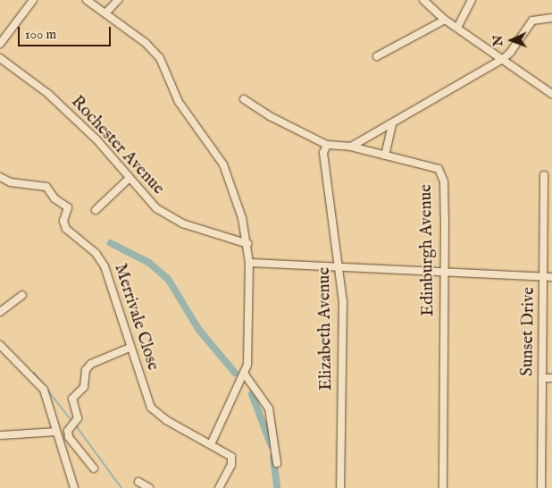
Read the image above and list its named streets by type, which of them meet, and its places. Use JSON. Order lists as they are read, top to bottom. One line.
{"streets":{"street":["Rochester Avenue","Edinburgh Avenue","Merrivale Close","Elizabeth Avenue","Sunset Drive"]},"crossings":[["Edinburgh Avenue","Elizabeth Avenue"]],"scale_bar":"100 m","north":"left"}
